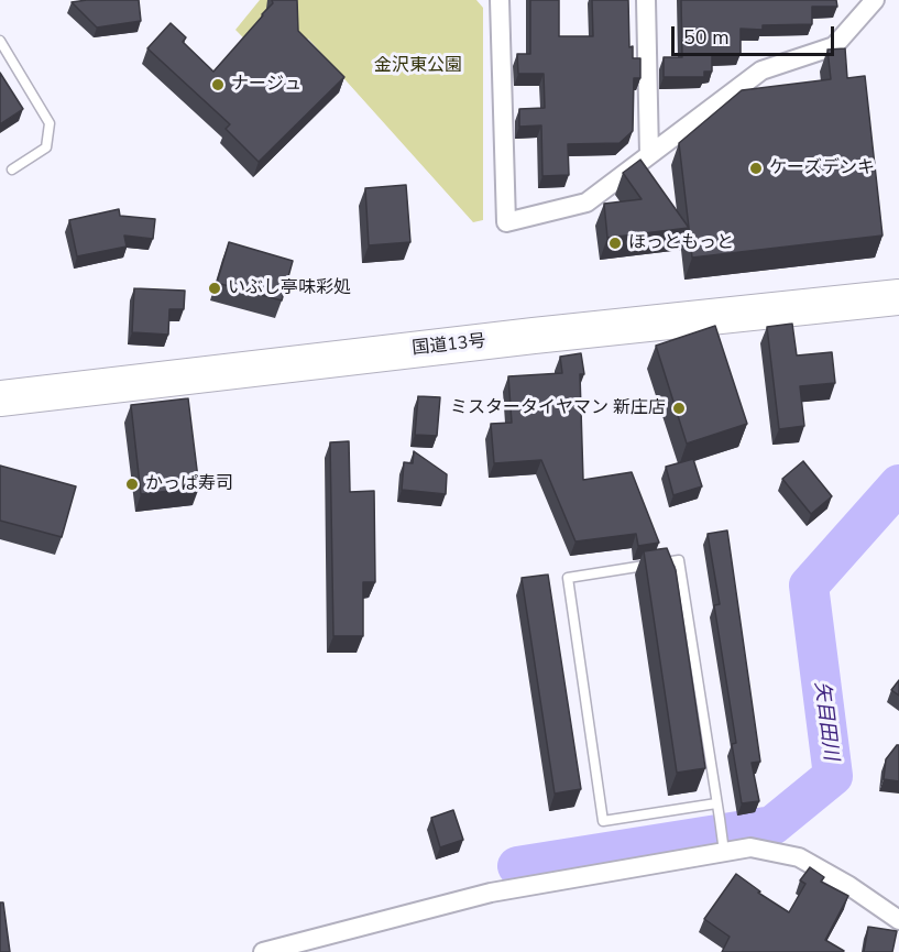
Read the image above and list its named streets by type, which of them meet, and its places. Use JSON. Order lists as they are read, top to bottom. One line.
{"streets":{"highway":["国道13号"]},"water":["矢目田川"],"parks":["金沢東公園"],"places":["ナージュ","ケーズデンキ","ほっともっと","いぶし亭味彩処","ミスタータイヤマン 新庄店","かっぱ寿司"],"scale_bar":"50 m"}
